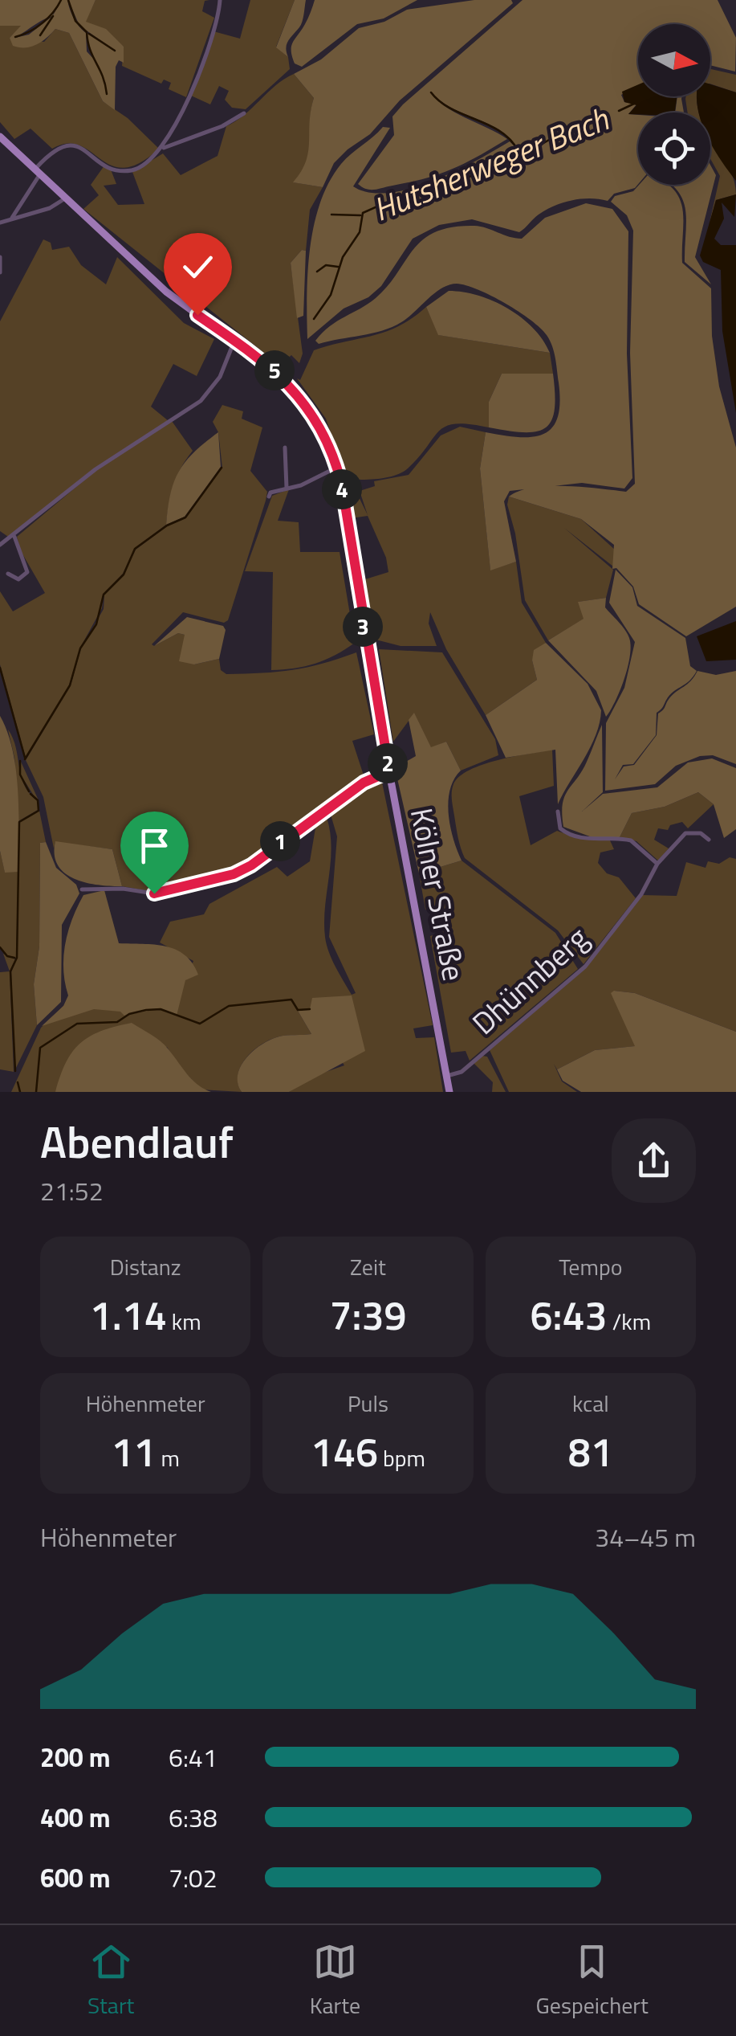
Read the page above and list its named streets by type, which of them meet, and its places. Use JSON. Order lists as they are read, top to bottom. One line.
{"streets":{"main road":["Kölner Straße"],"street":["Dhünnberg"]},"crossings":[["Kölner Straße","Dhünnberg"]],"water":["Hutsherweger Bach"],"north":"right","page":{"pins":["5","4","3","2","1"],"heading":["Abendlauf","21:52"],"stats":[["Distanz","1.14 km"],["Zeit","7:39"],["Tempo","6:43 /km"],["Höhenmeter","11 m"],["Puls","146 bpm"],["kcal","81"]],"chart":["Höhenmeter","34–45 m"],"list":[{"name":"200 m","note":"6:41"},{"name":"400 m","note":"6:38"},{"name":"600 m","note":"7:02"}],"tabs":["Start","Karte","Gespeichert"]}}
